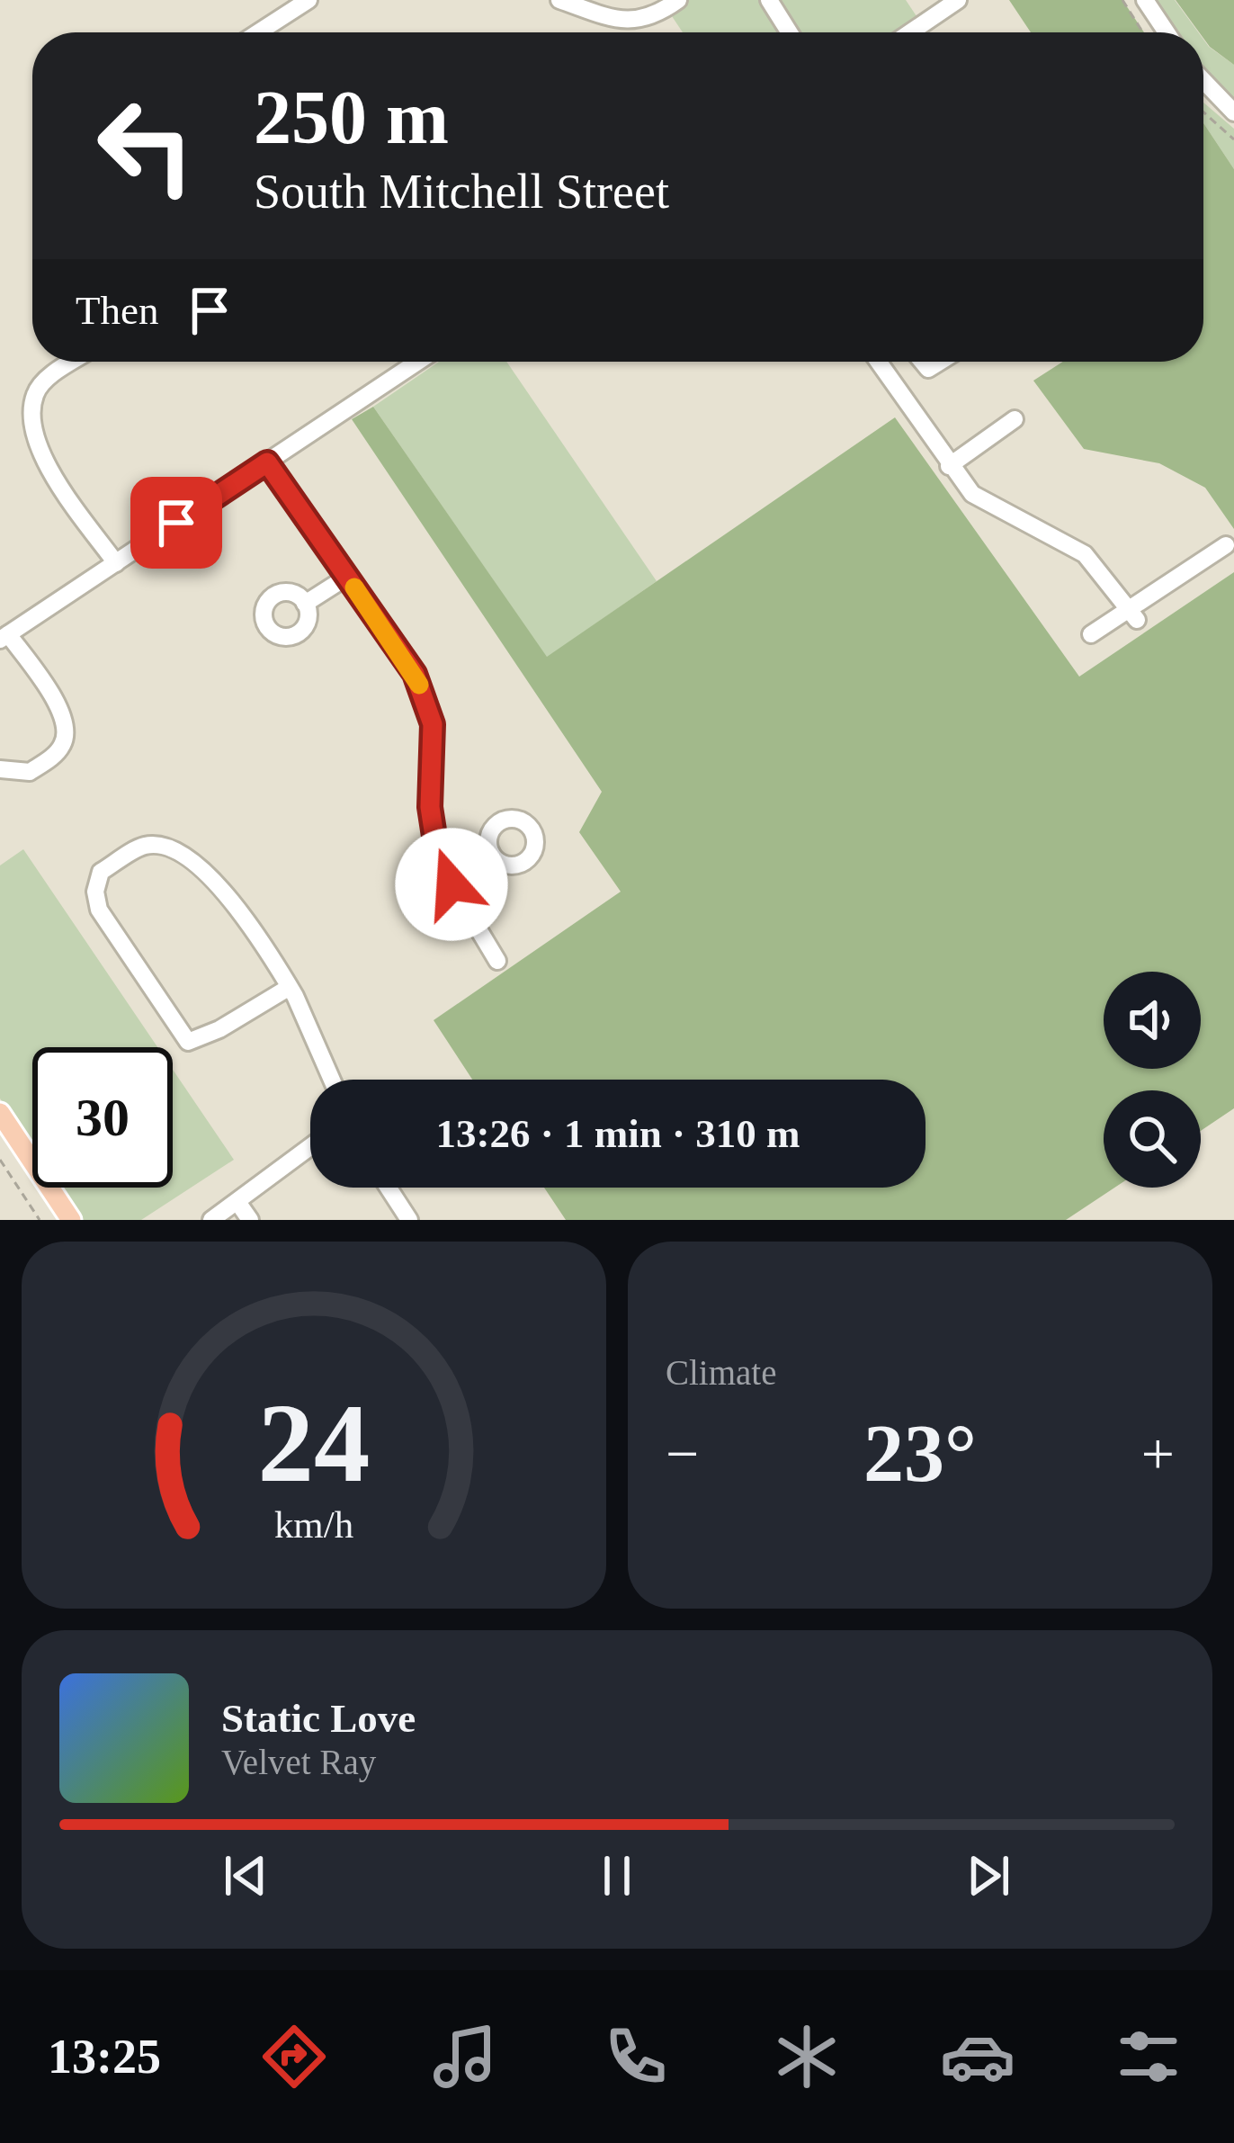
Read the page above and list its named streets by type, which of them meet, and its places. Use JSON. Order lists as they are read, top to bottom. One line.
{"page":{"turn":["250 m","South Mitchell Street"],"then":"Then","limit":"30","trip":"13:26 · 1 min · 310 m","tile":"Climate","heat":["−","23°","+"],"song":["Static Love","Velvet Ray"],"tabs":"13:25","gauge":["24","km/h"]}}
